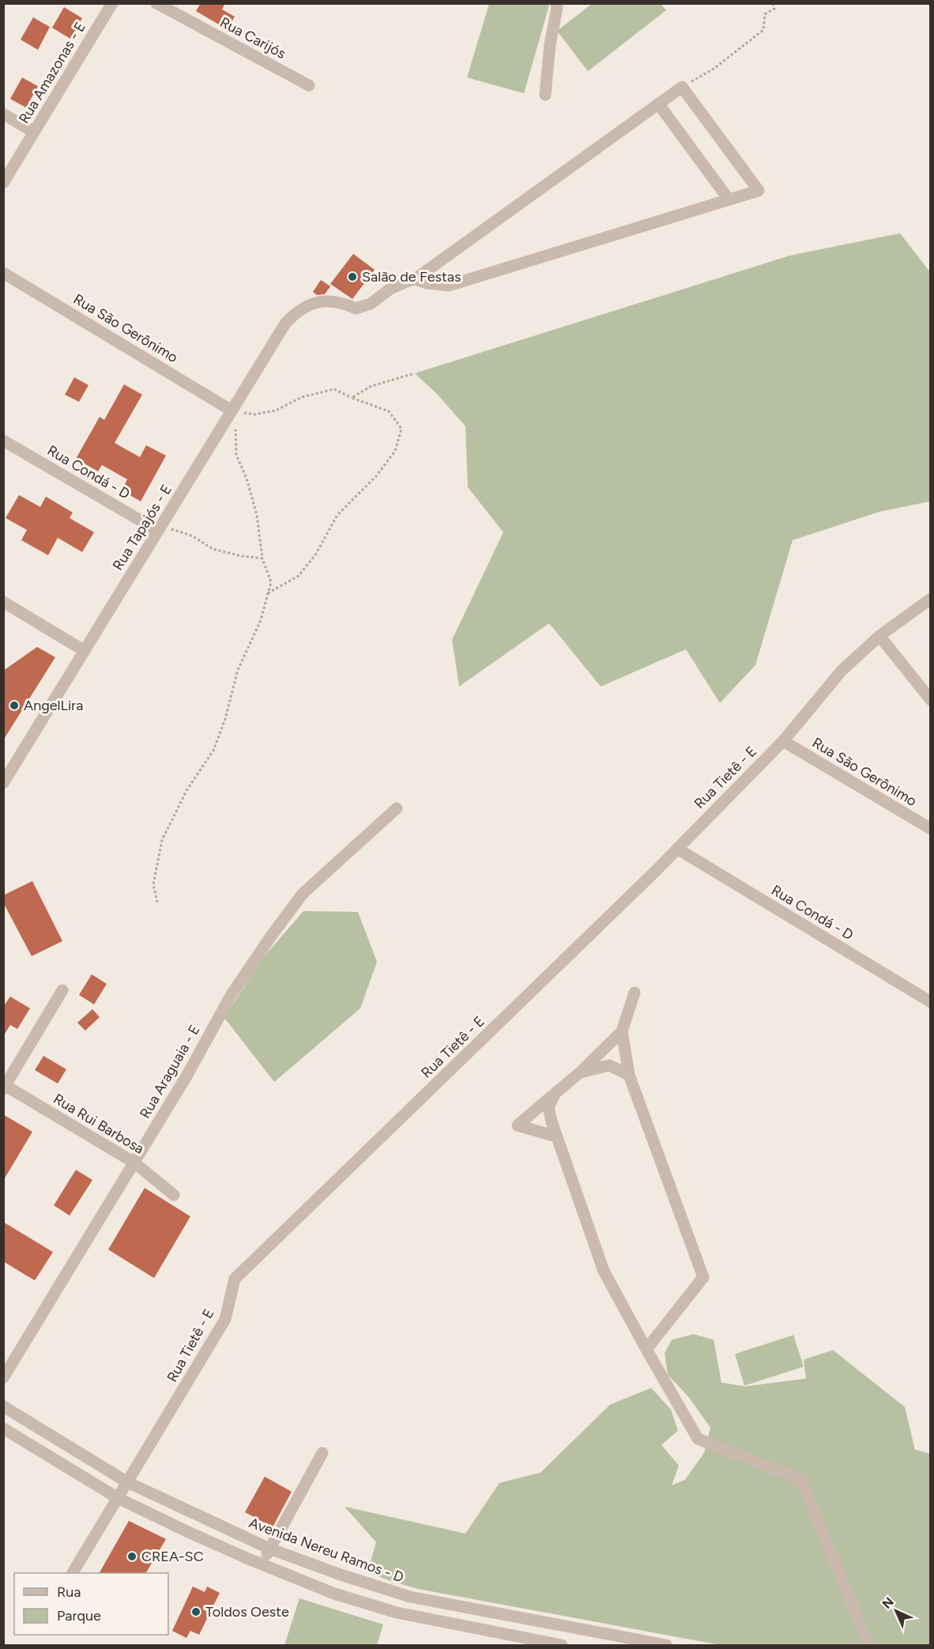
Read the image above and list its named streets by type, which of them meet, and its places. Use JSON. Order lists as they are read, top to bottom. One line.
{"streets":{"street":["Rua Carijós","Rua Amazonas - E","Rua São Gerônimo","Rua Condá - D","Rua Tapajós - E","Rua Tietê - E","Rua Araguaia - E","Rua Rui Barbosa","Avenida Nereu Ramos - D"]},"crossings":[["Rua São Gerônimo","Rua Tapajós - E"],["Rua São Gerônimo","Rua Tietê - E"],["Rua Condá - D","Rua Tapajós - E"],["Rua Condá - D","Rua Tietê - E"],["Rua Tietê - E","Avenida Nereu Ramos - D"],["Rua Araguaia - E","Rua Rui Barbosa"]],"places":["Salão de Festas","AngelLira","CREA-SC","Toldos Oeste"],"legend":["Rua","Parque"],"north":"top left"}
